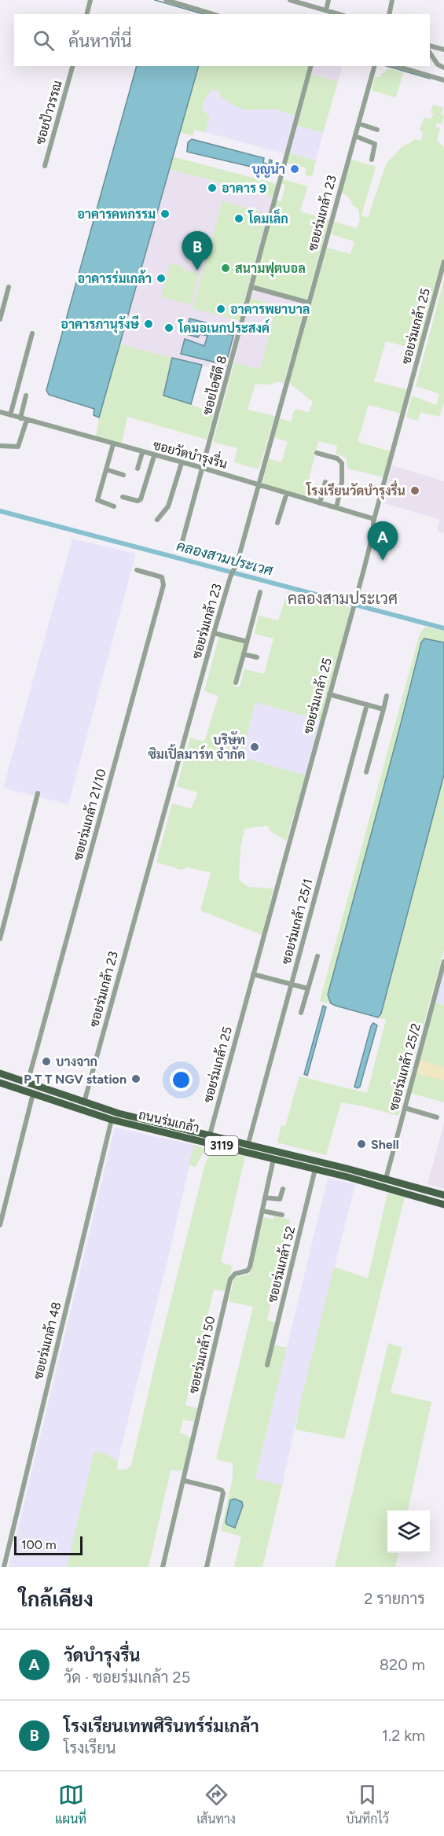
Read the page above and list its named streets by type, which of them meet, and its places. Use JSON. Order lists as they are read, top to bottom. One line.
{"streets":{"main road":["ถนนร่มเกล้า","3119"],"street":["ซอยป้าวรรณ","ซอยร่มเกล้า 23","ซอยร่มเกล้า 25","ซอยไอซีดี 8","ซอยวัดบำรุงรื่น","ซอยร่มเกล้า 21/10","ซอยร่มเกล้า 25/1","ซอยร่มเกล้า 25/2","ซอยร่มเกล้า 52","ซอยร่มเกล้า 48","ซอยร่มเกล้า 50"]},"crossings":[["ซอยร่มเกล้า 23","ซอยวัดบำรุงรื่น"],["ซอยร่มเกล้า 23","ถนนร่มเกล้า"],["ซอยร่มเกล้า 25","ซอยวัดบำรุงรื่น"],["ซอยร่มเกล้า 25","ถนนร่มเกล้า"],["ซอยไอซีดี 8","ซอยวัดบำรุงรื่น"],["ซอยร่มเกล้า 21/10","ถนนร่มเกล้า"],["ซอยร่มเกล้า 25/1","ถนนร่มเกล้า"],["ซอยร่มเกล้า 25/2","ถนนร่มเกล้า"],["ถนนร่มเกล้า","ซอยร่มเกล้า 52"],["ถนนร่มเกล้า","ซอยร่มเกล้า 48"],["ถนนร่มเกล้า","ซอยร่มเกล้า 50"]],"districts":["คลองสามประเวศ"],"water":["คลองสามประเวศ"],"places":["บุญนำ","อาคาร 9","อาคารคหกรรม","โดมเล็ก","สนามฟุตบอล","อาคารร่มเกล้า","อาคารพยาบาล","อาคารภานุรังษี","โดมอเนกประสงค์","โรงเรียนวัดบำรุงรื่น","บริษัท ซิมเปิ้ลมาร์ท จำกัด","บางจาก","P T T NGV station","Shell"],"scale_bar":"100 m","page":{"search":"ค้นหาที่นี่","pins":["B","A"],"scale":"100 m","heading":["ใกล้เคียง","2 รายการ"],"list":[{"mark":"A","name":"วัดบำรุงรื่น","note":"วัด · ซอยร่มเกล้า 25","value":"820 m"},{"mark":"B","name":"โรงเรียนเทพศิรินทร์ร่มเกล้า","note":"โรงเรียน","value":"1.2 km"}],"nav":["แผนที่","เส้นทาง","บันทึกไว้"]}}
